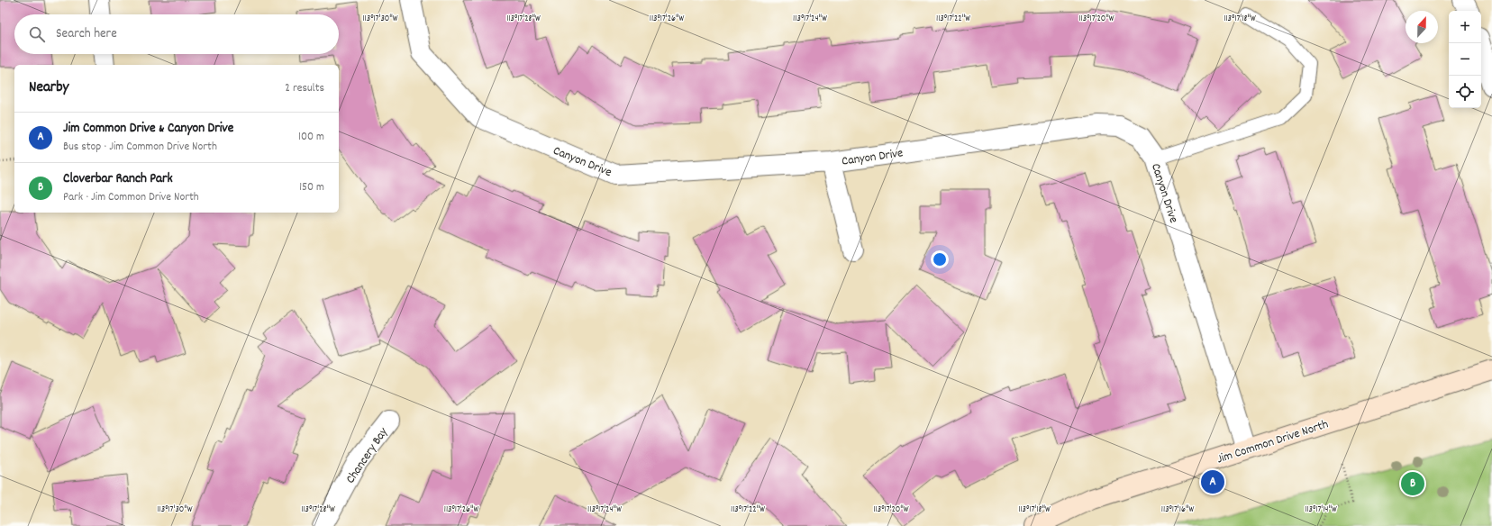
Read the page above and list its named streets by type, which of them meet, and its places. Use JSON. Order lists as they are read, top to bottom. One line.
{"streets":{"street":["Canyon Drive","Jim Common Drive North","Chancery Bay"]},"crossings":[["Canyon Drive","Jim Common Drive North"]],"north":"top","page":{"map_buttons":["+","−"],"search":"Search here","heading":["Nearby","2 results"],"list":[{"mark":"A","name":"Jim Common Drive & Canyon Drive","note":"Bus stop · Jim Common Drive North","value":"100 m"},{"mark":"B","name":"Cloverbar Ranch Park","note":"Park · Jim Common Drive North","value":"150 m"}],"pins":["A","B"]},"coordinates":["113°17'30\"W","113°17'28\"W","113°17'26\"W","113°17'24\"W","113°17'22\"W","113°17'20\"W","113°17'18\"W","113°17'16\"W","113°17'14\"W"]}
